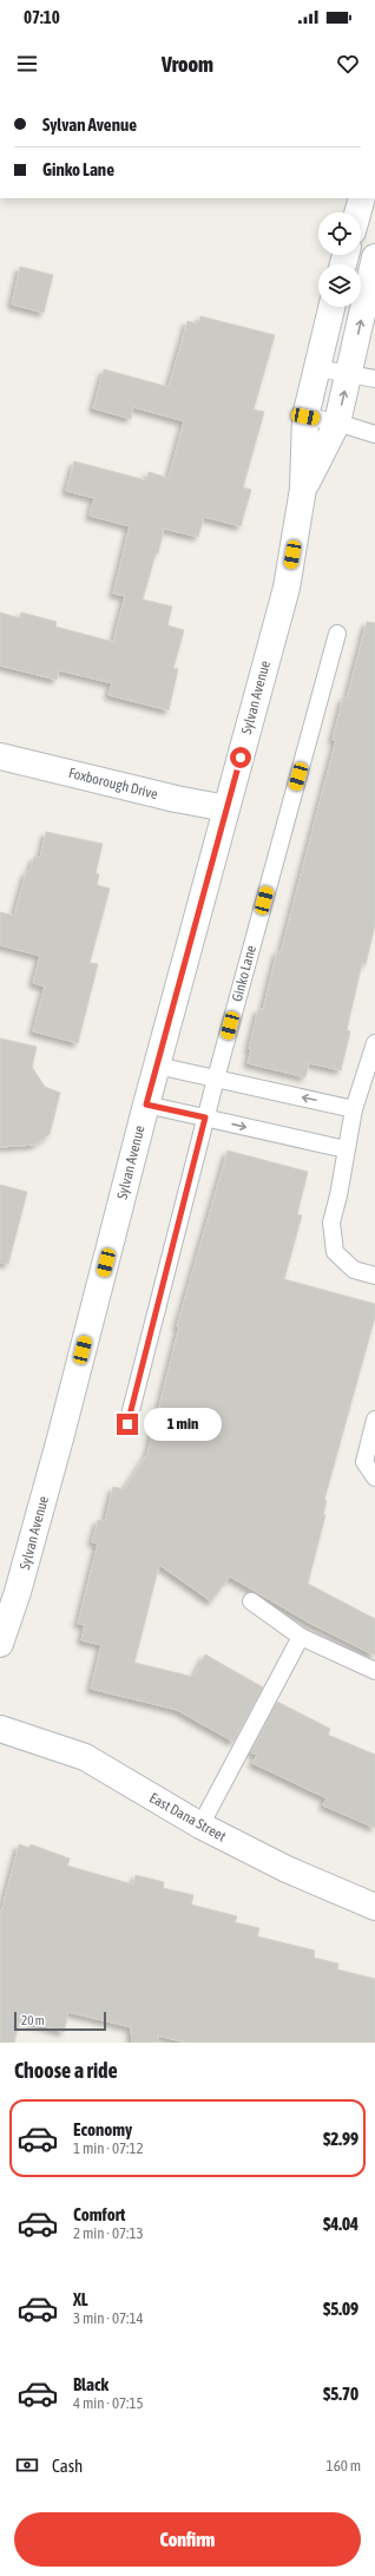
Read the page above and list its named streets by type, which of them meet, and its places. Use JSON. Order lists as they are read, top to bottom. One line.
{"streets":{"street":["Sylvan Avenue","Foxborough Drive","East Dana Street"],"lane":["Ginko Lane"]},"crossings":[["Sylvan Avenue","Foxborough Drive"]],"scale_bar":"20 m","page":{"status":"07:10","header":"Vroom","banner":["Sylvan Avenue","Ginko Lane"],"bubble":"1 min","scale":"20 m","heading":"Choose a ride","list":[{"name":"Economy","note":"1 min · 07:12","value":"$2.99"},{"name":"Comfort","note":"2 min · 07:13","value":"$4.04"},{"name":"XL","note":"3 min · 07:14","value":"$5.09"},{"name":"Black","note":"4 min · 07:15","value":"$5.70"}],"pay":["Cash","160 m"],"buttons":"Confirm"}}
